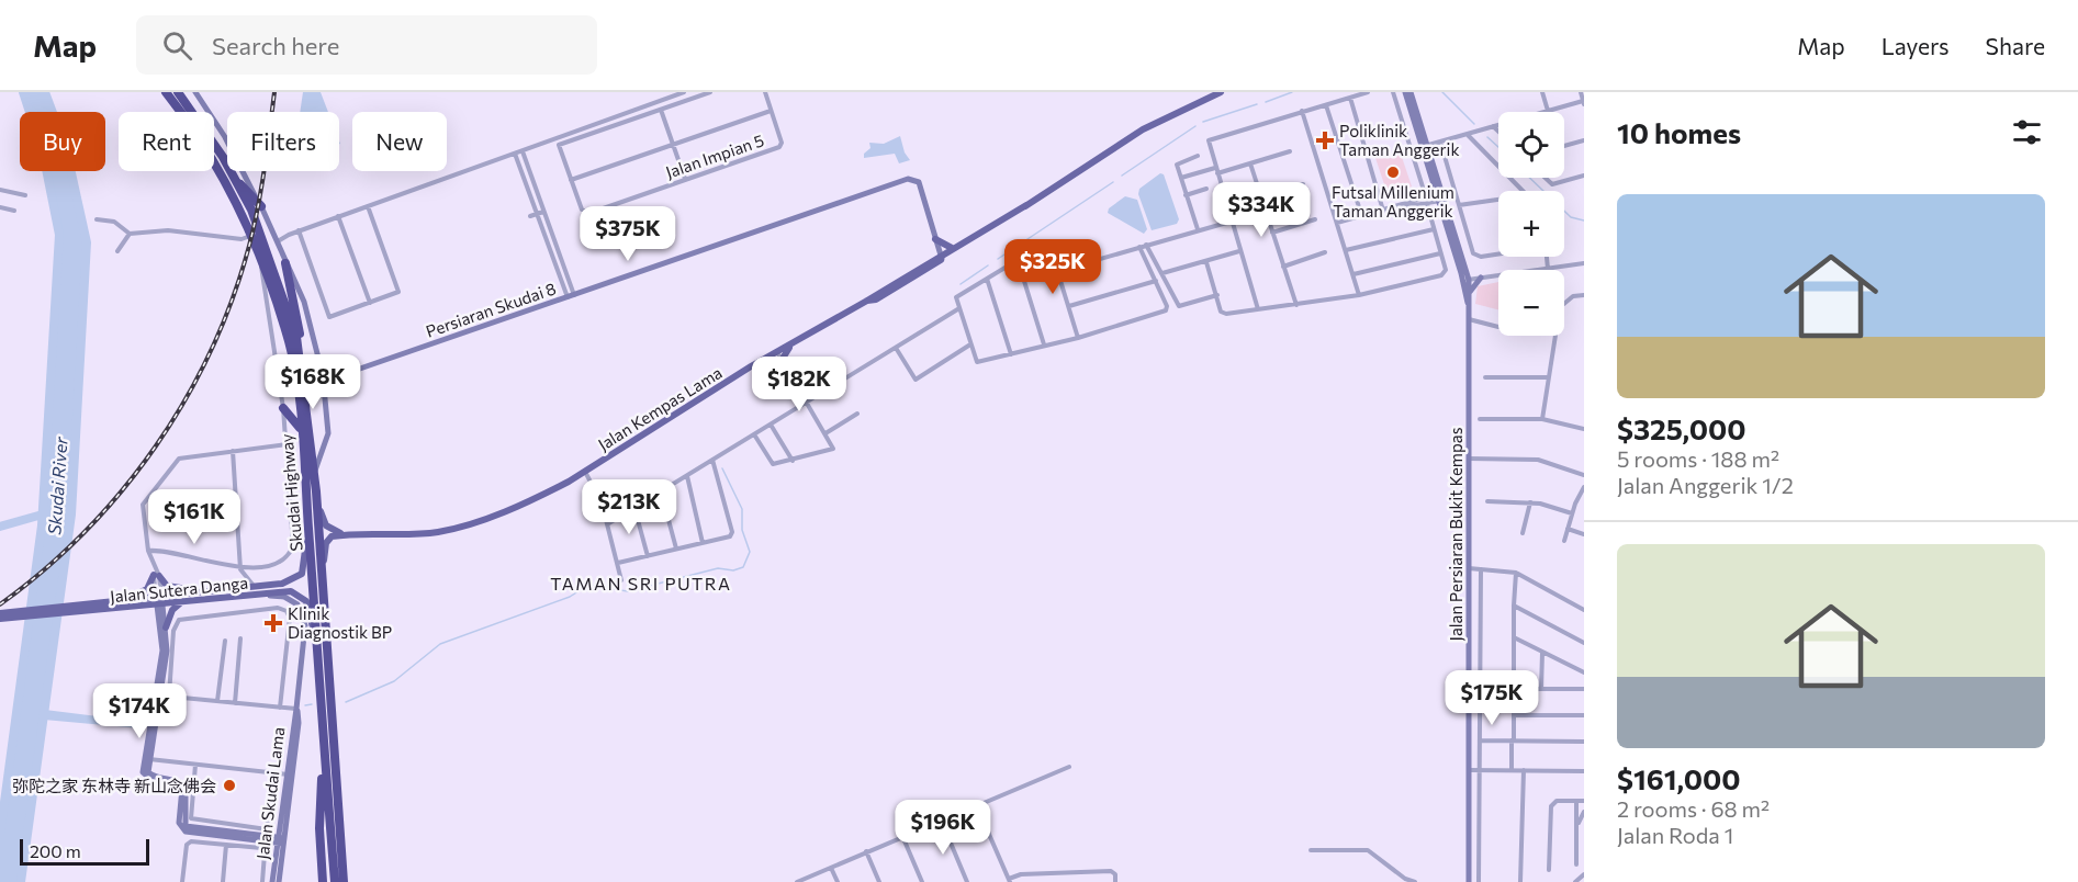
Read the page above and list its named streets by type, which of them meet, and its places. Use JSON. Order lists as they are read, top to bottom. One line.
{"streets":{"highway":["Skudai Highway"],"main road":["Jalan Kempas Lama","Jalan Sutera Danga"],"street":["Jalan Impian 5","Persiaran Skudai 8","Jalan Persiaran Bukit Kempas","Jalan Skudai Lama"]},"crossings":[["Skudai Highway","Jalan Sutera Danga"],["Jalan Sutera Danga","Jalan Skudai Lama"]],"districts":["TAMAN SRI PUTRA"],"water":["Skudai River"],"places":{"health":["Poliklinik Taman Anggerik","Klinik Diagnostik BP"],"other":["Futsal Millenium Taman Anggerik","弥陀之家 东林寺 新山念佛会"]},"scale_bar":"200 m","page":{"header":"Map","search":"Search here","nav":["Map","Layers","Share"],"heading":"10 homes","map_buttons":["+","−"],"chip":["Buy","Rent","Filters","New"],"list":[{"name":"$325,000","note":"5 rooms · 188 m² · Jalan Anggerik 1/2"},{"name":"$161,000","note":"2 rooms · 68 m² · Jalan Roda 1"}],"price":["$334K","$375K","$325K","$168K","$182K","$213K","$161K","$175K","$174K","$196K"],"scale":"200 m"}}
